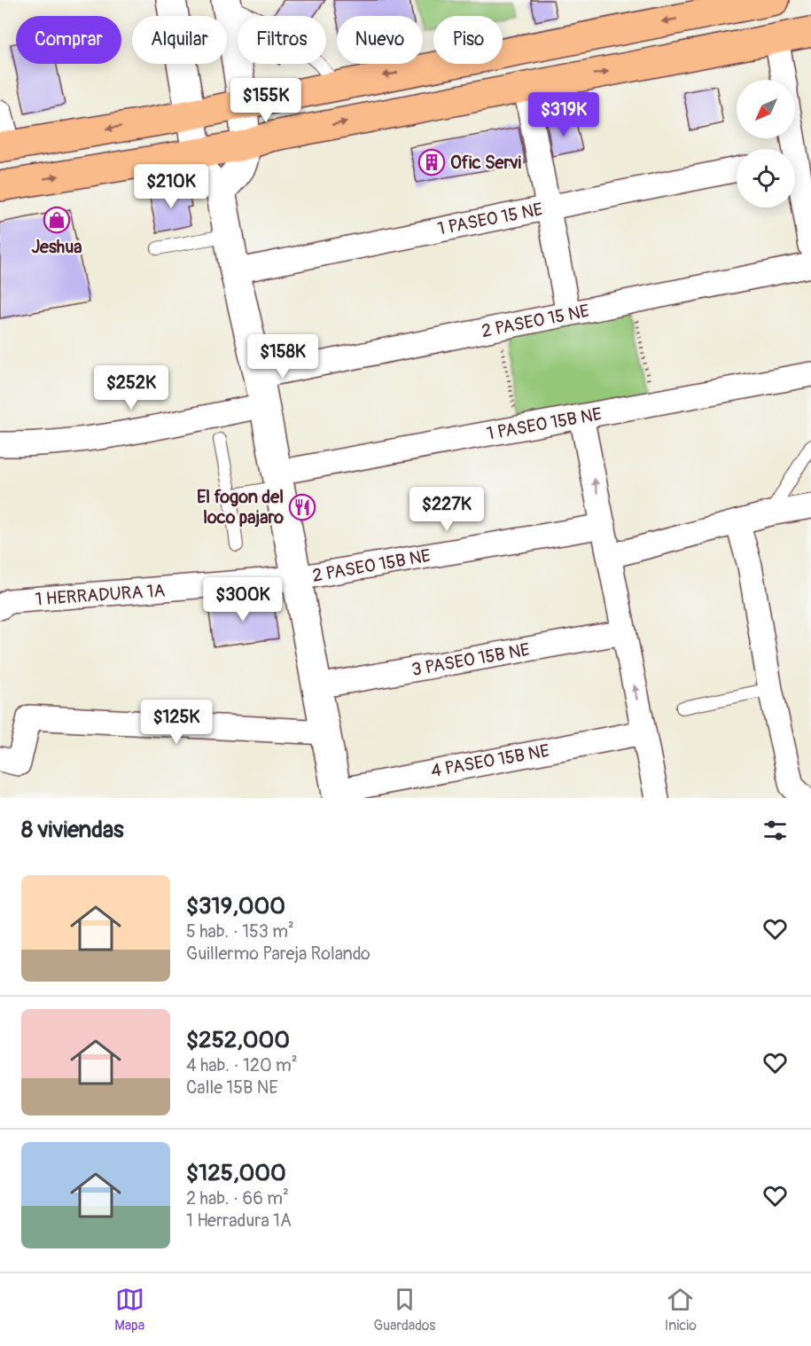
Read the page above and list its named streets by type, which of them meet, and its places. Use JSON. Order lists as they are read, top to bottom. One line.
{"streets":{"street":["1 PASEO 15 NE","2 PASEO 15 NE","1 PASEO 15B NE","2 PASEO 15B NE","1 HERRADURA 1A","3 PASEO 15B NE","4 PASEO 15B NE"]},"crossings":[["2 PASEO 15B NE","1 HERRADURA 1A"]],"places":{"building":["Ofic Servi"],"shop":["Jeshua"],"restaurant":["El fogon del loco pajaro"]},"north":"bottom left","page":{"chip":["Comprar","Alquilar","Filtros","Nuevo","Piso"],"price":["$155K","$319K","$210K","$158K","$252K","$227K","$300K","$125K"],"heading":"8 viviendas","list":[{"name":"$319,000","note":"5 hab. · 153 m² · Guillermo Pareja Rolando"},{"name":"$252,000","note":"4 hab. · 120 m² · Calle 15B NE"},{"name":"$125,000","note":"2 hab. · 66 m² · 1 Herradura 1A"}],"tabs":["Mapa","Guardados","Inicio"]}}
